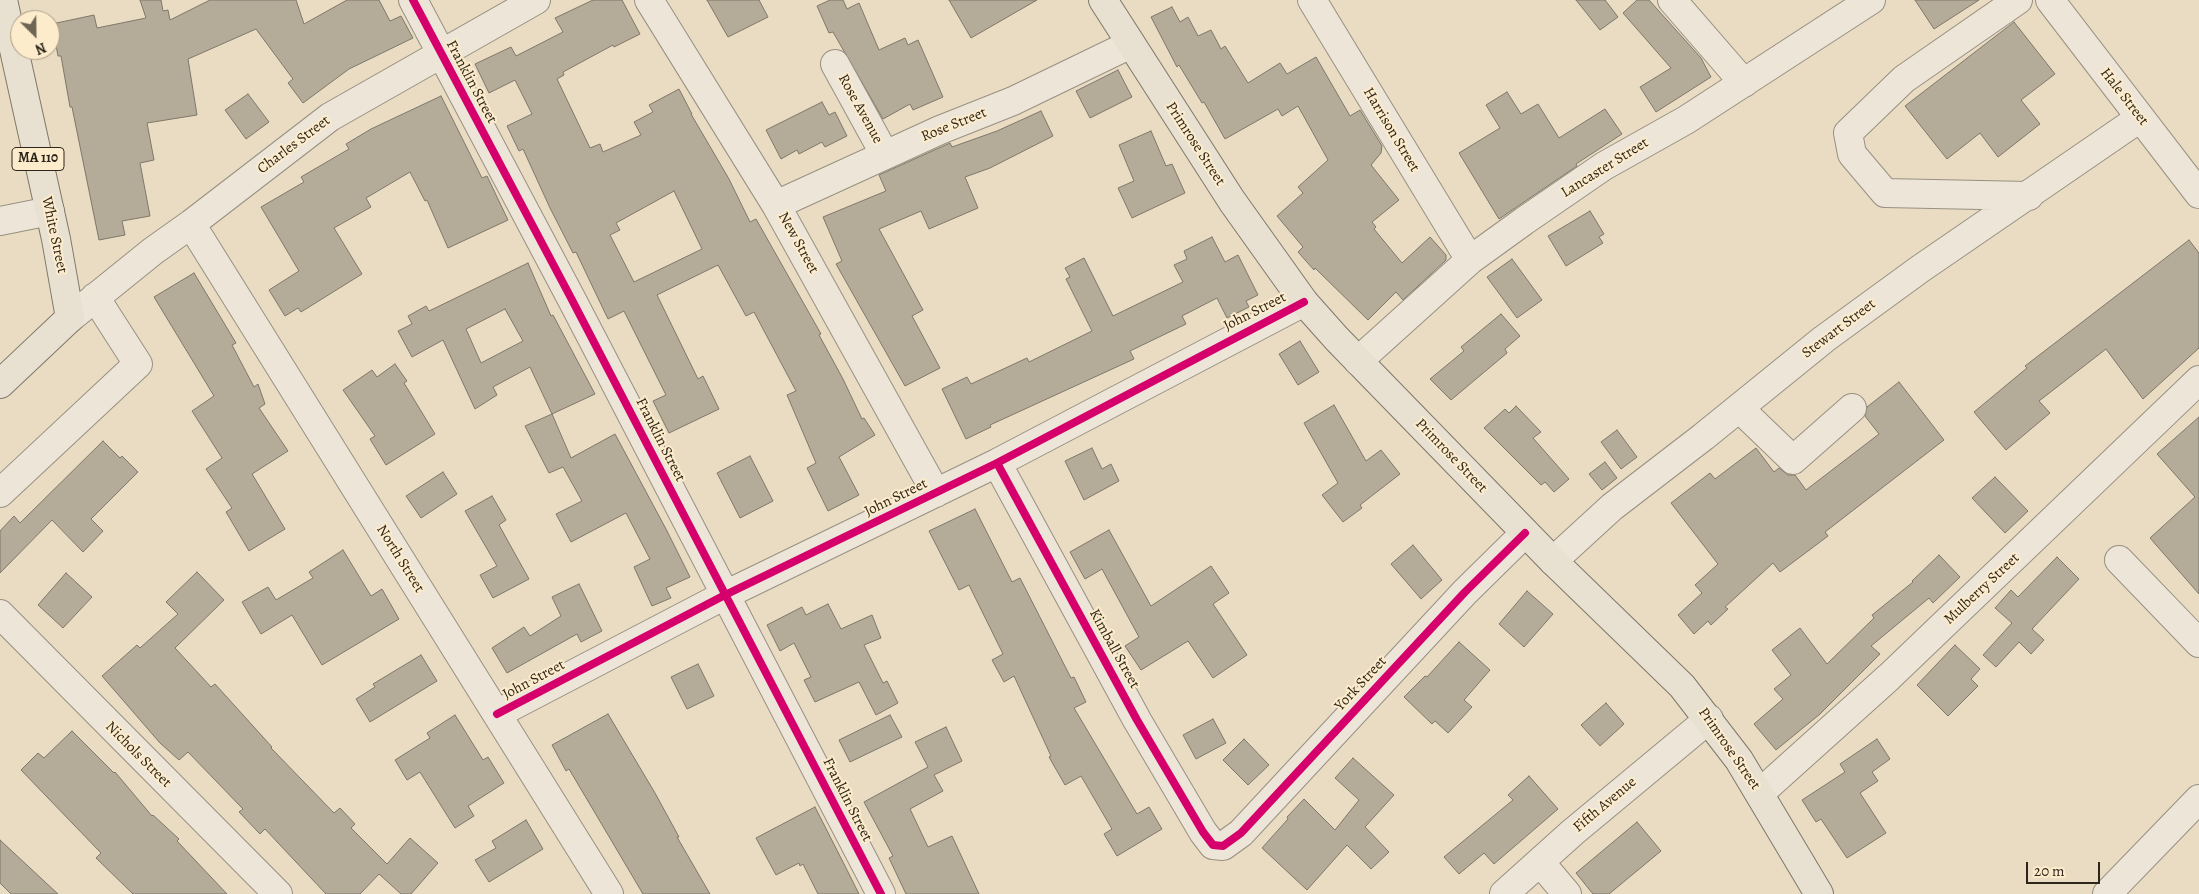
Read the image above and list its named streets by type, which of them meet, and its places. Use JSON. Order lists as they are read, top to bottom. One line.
{"streets":{"main road":["Primrose Street","MA 110","White Street"],"street":["Franklin Street","Hale Street","Rose Avenue","Rose Street","Harrison Street","Charles Street","Lancaster Street","New Street","John Street","Stewart Street","North Street","Mulberry Street","Kimball Street","York Street","Nichols Street","Fifth Avenue"]},"crossings":[["Franklin Street","Charles Street"],["Franklin Street","John Street"],["Hale Street","Stewart Street"],["Rose Avenue","Rose Street"],["Rose Street","Primrose Street"],["Rose Street","New Street"],["Harrison Street","Lancaster Street"],["Primrose Street","Lancaster Street"],["Primrose Street","John Street"],["Primrose Street","Stewart Street"],["Primrose Street","Mulberry Street"],["Primrose Street","York Street"],["Primrose Street","Fifth Avenue"],["Charles Street","White Street"],["Charles Street","North Street"],["New Street","John Street"],["John Street","North Street"],["John Street","Kimball Street"],["Kimball Street","York Street"]],"scale_bar":"20 m","north":"bottom right"}
